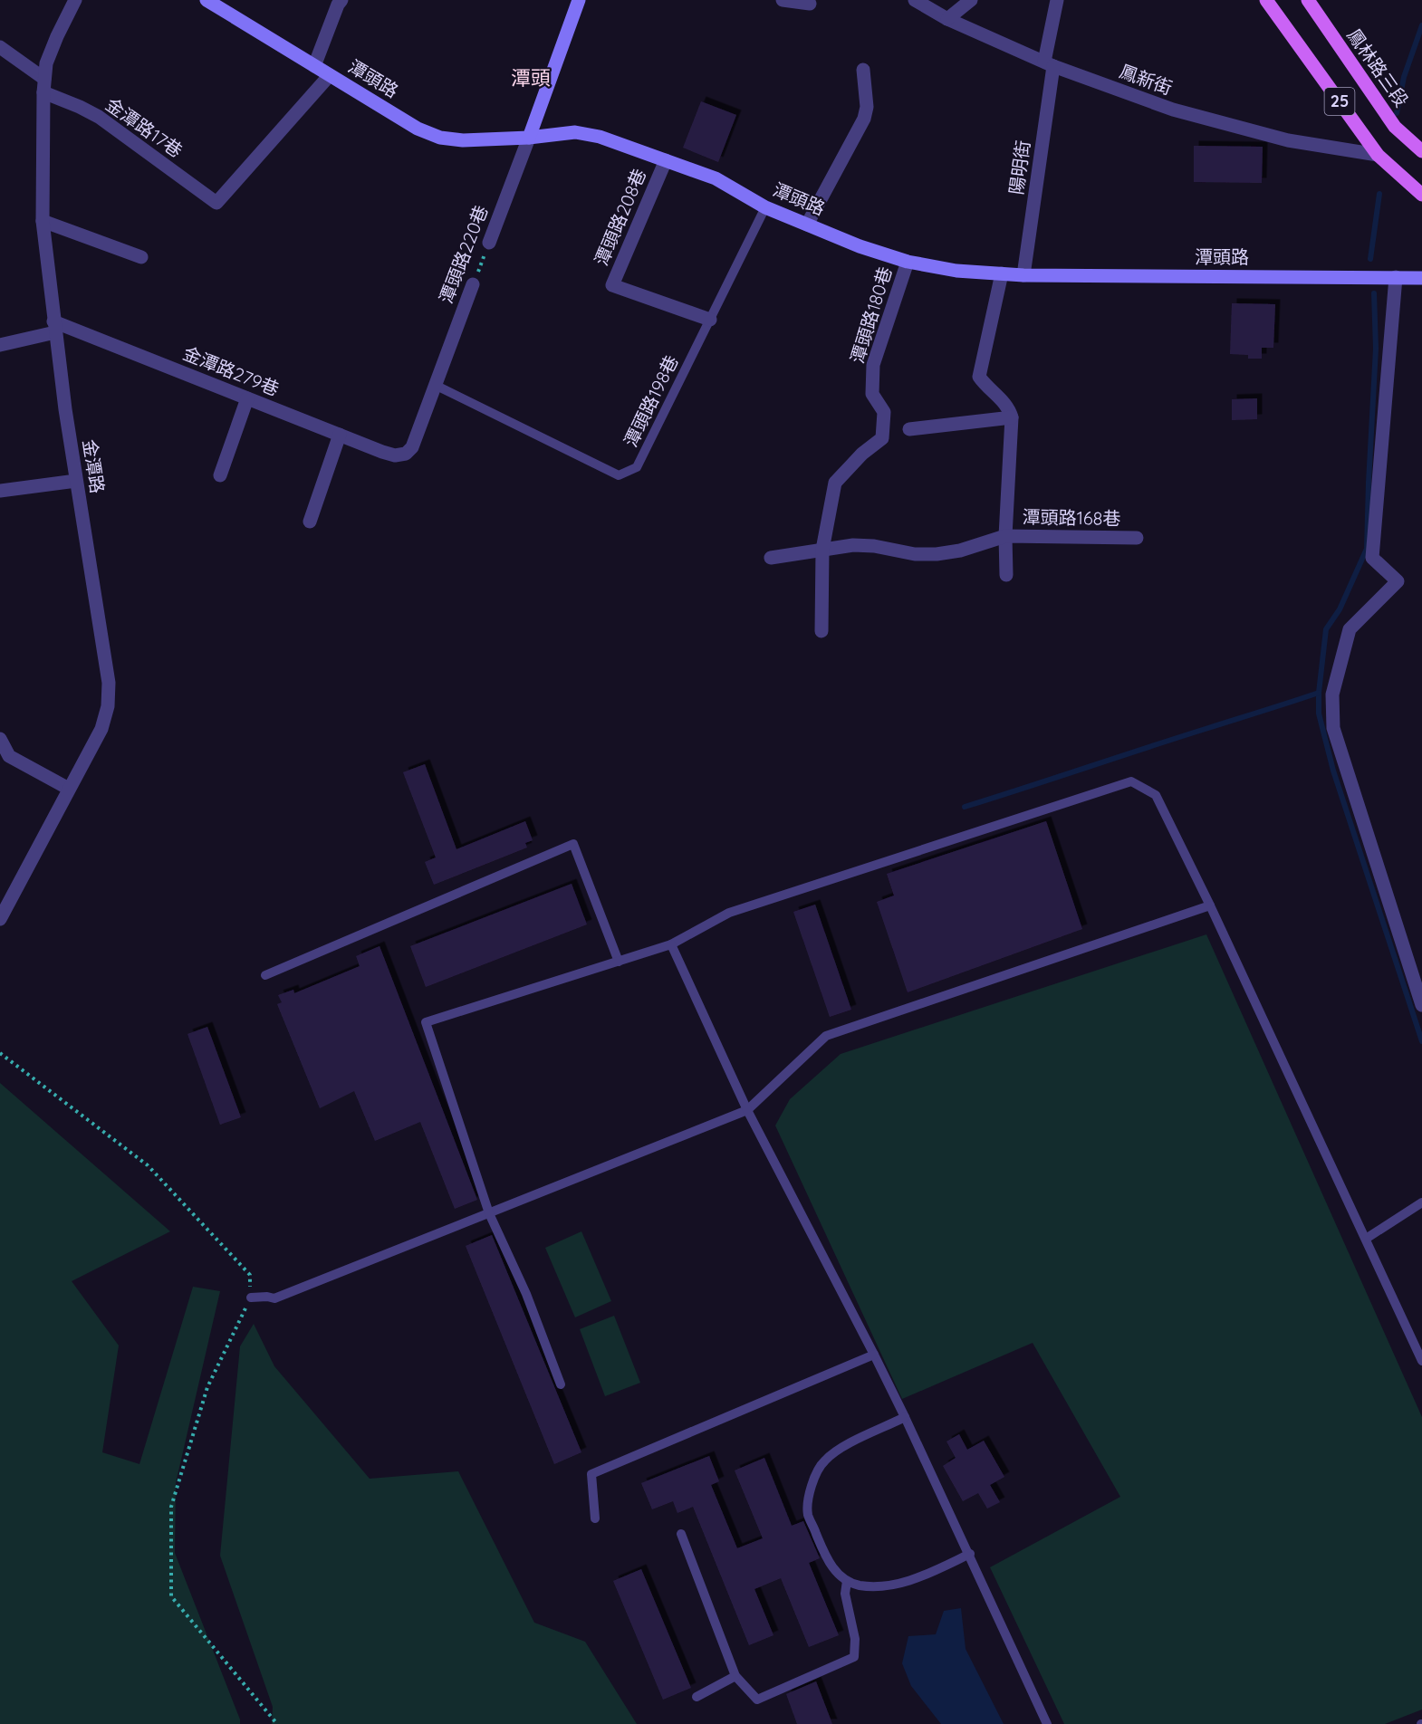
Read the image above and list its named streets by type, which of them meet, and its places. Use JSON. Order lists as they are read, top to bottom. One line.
{"streets":{"main road":["鳳林路三段","25"],"street":["潭頭路","鳳新街","金潭路17巷","陽明街","潭頭路208巷","潭頭路220巷","潭頭路180巷","金潭路279巷","金潭路","潭頭路168巷"],"lane":["潭頭路198巷"]},"crossings":[["潭頭路","金潭路17巷"],["潭頭路","陽明街"],["潭頭路","潭頭路208巷"],["潭頭路","潭頭路220巷"],["潭頭路","潭頭路180巷"],["潭頭路","潭頭路198巷"],["鳳新街","25"],["鳳新街","陽明街"],["金潭路17巷","金潭路"],["潭頭路208巷","潭頭路198巷"],["潭頭路220巷","金潭路279巷"],["潭頭路220巷","潭頭路198巷"],["潭頭路180巷","潭頭路168巷"],["金潭路279巷","金潭路"]],"districts":["潭頭"]}
